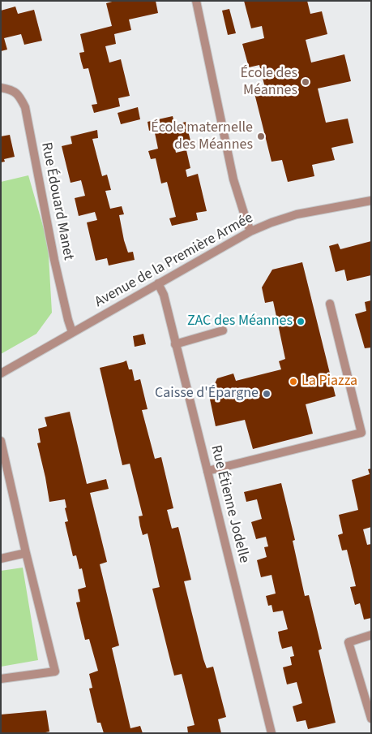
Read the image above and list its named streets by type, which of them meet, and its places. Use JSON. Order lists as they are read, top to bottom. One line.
{"streets":{"street":["Rue Édouard Manet","Avenue de la Première Armée","Rue Étienne Jodelle"]},"crossings":[["Rue Édouard Manet","Avenue de la Première Armée"],["Avenue de la Première Armée","Rue Étienne Jodelle"]],"places":["École des Méannes","École maternelle des Méannes","ZAC des Méannes","La Piazza","Caisse d'Épargne"]}
